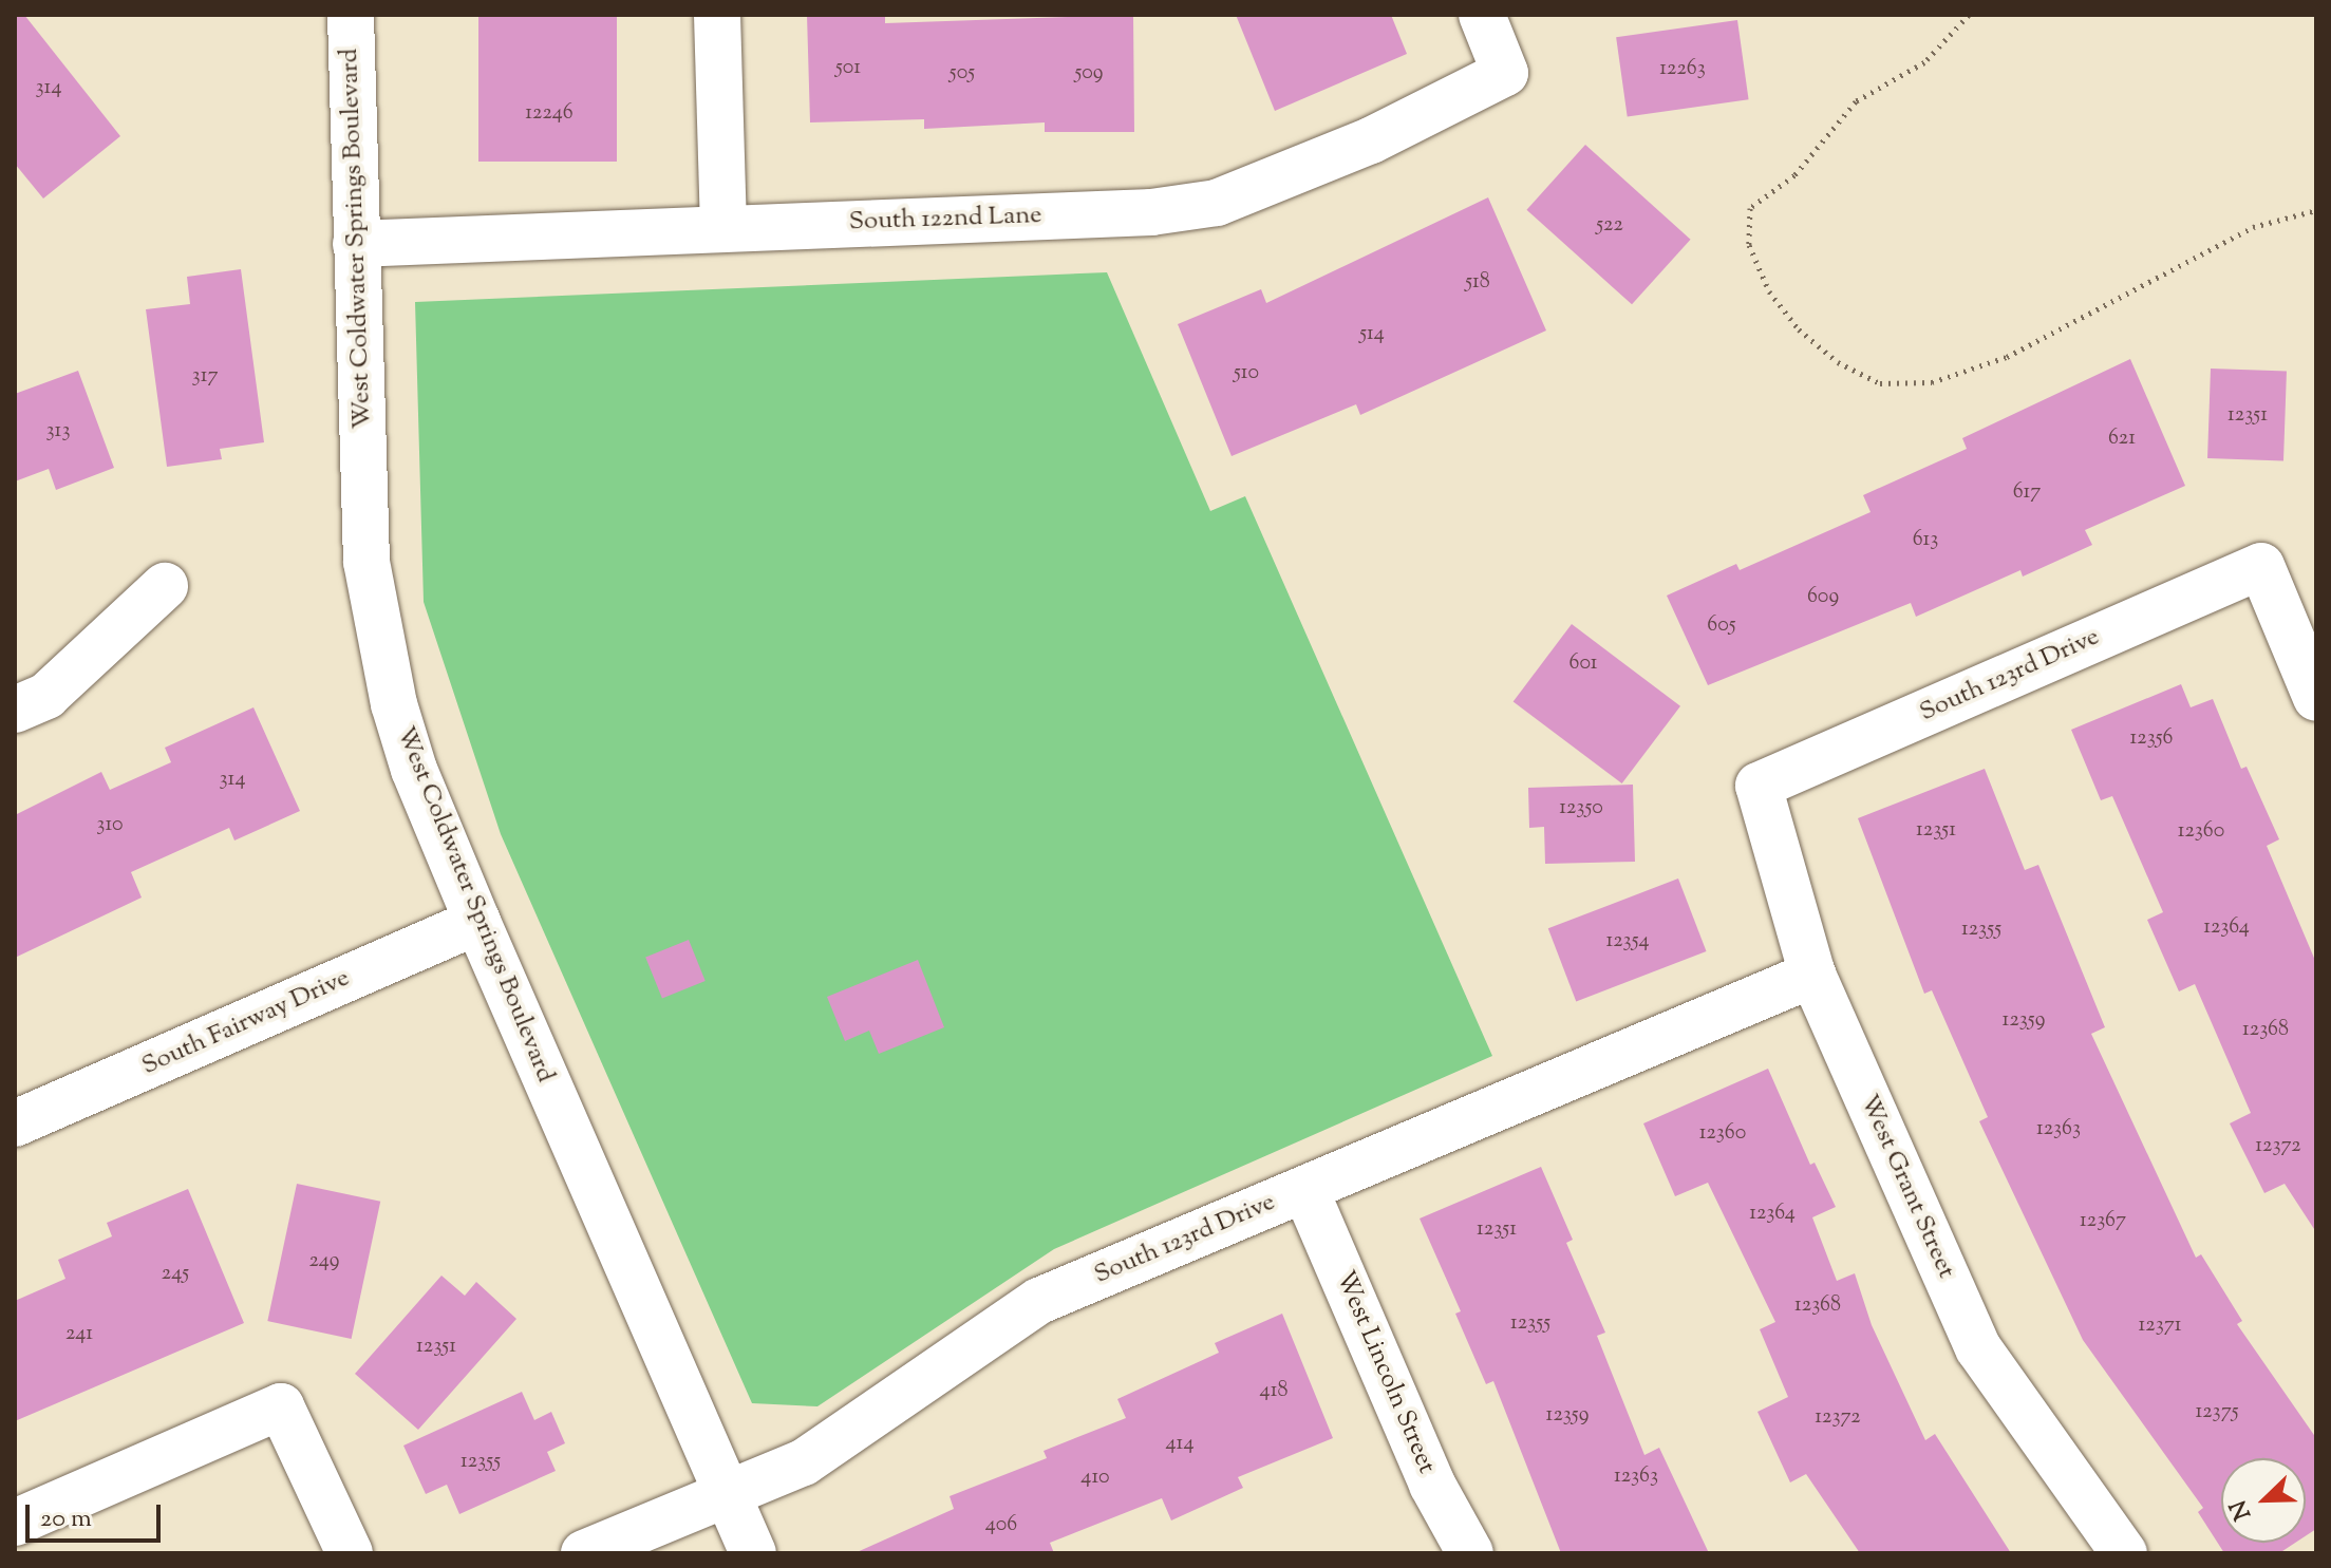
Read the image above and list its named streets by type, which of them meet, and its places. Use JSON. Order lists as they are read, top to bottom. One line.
{"streets":{"street":["South 122nd Lane","West Coldwater Springs Boulevard","South 123rd Drive","South Fairway Drive","West Grant Street","West Lincoln Street"]},"crossings":[["South 122nd Lane","West Coldwater Springs Boulevard"],["West Coldwater Springs Boulevard","South 123rd Drive"],["West Coldwater Springs Boulevard","South Fairway Drive"],["South 123rd Drive","West Grant Street"],["South 123rd Drive","West Lincoln Street"]],"house_numbers":["501","12263","505","509","314","12246","522","518","514","510","317","12351","313","621","617","613","609","605","601","12356","314","12350","310","12351","12360","12364","12355","12354","12359","12368","12363","12360","12372","12364","12367","12351","249","245","12368","12355","12371","241","12351","418","12375","12359","12372","414","12355","12363","410","406"],"scale_bar":"20 m","north":"bottom left"}
